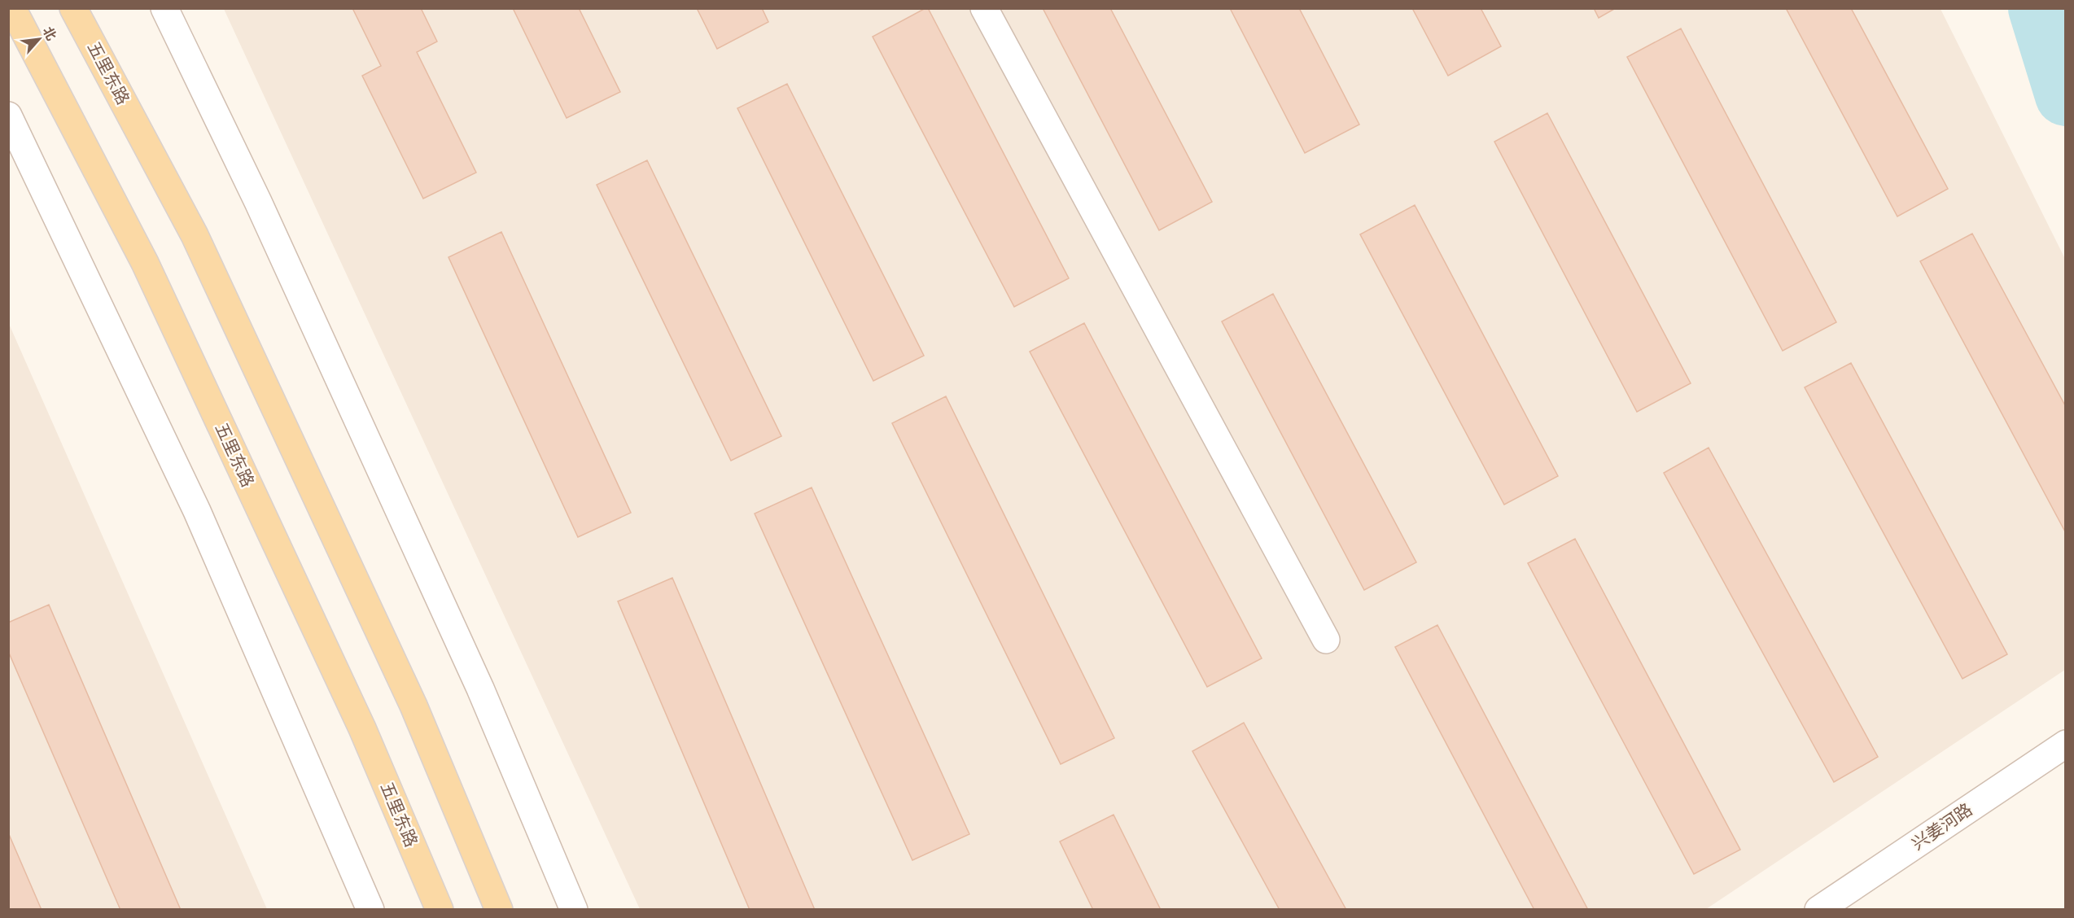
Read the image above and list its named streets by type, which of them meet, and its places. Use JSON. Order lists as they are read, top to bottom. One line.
{"streets":{"main road":["五里东路"],"street":["兴姜河路"]},"north":"top right"}
